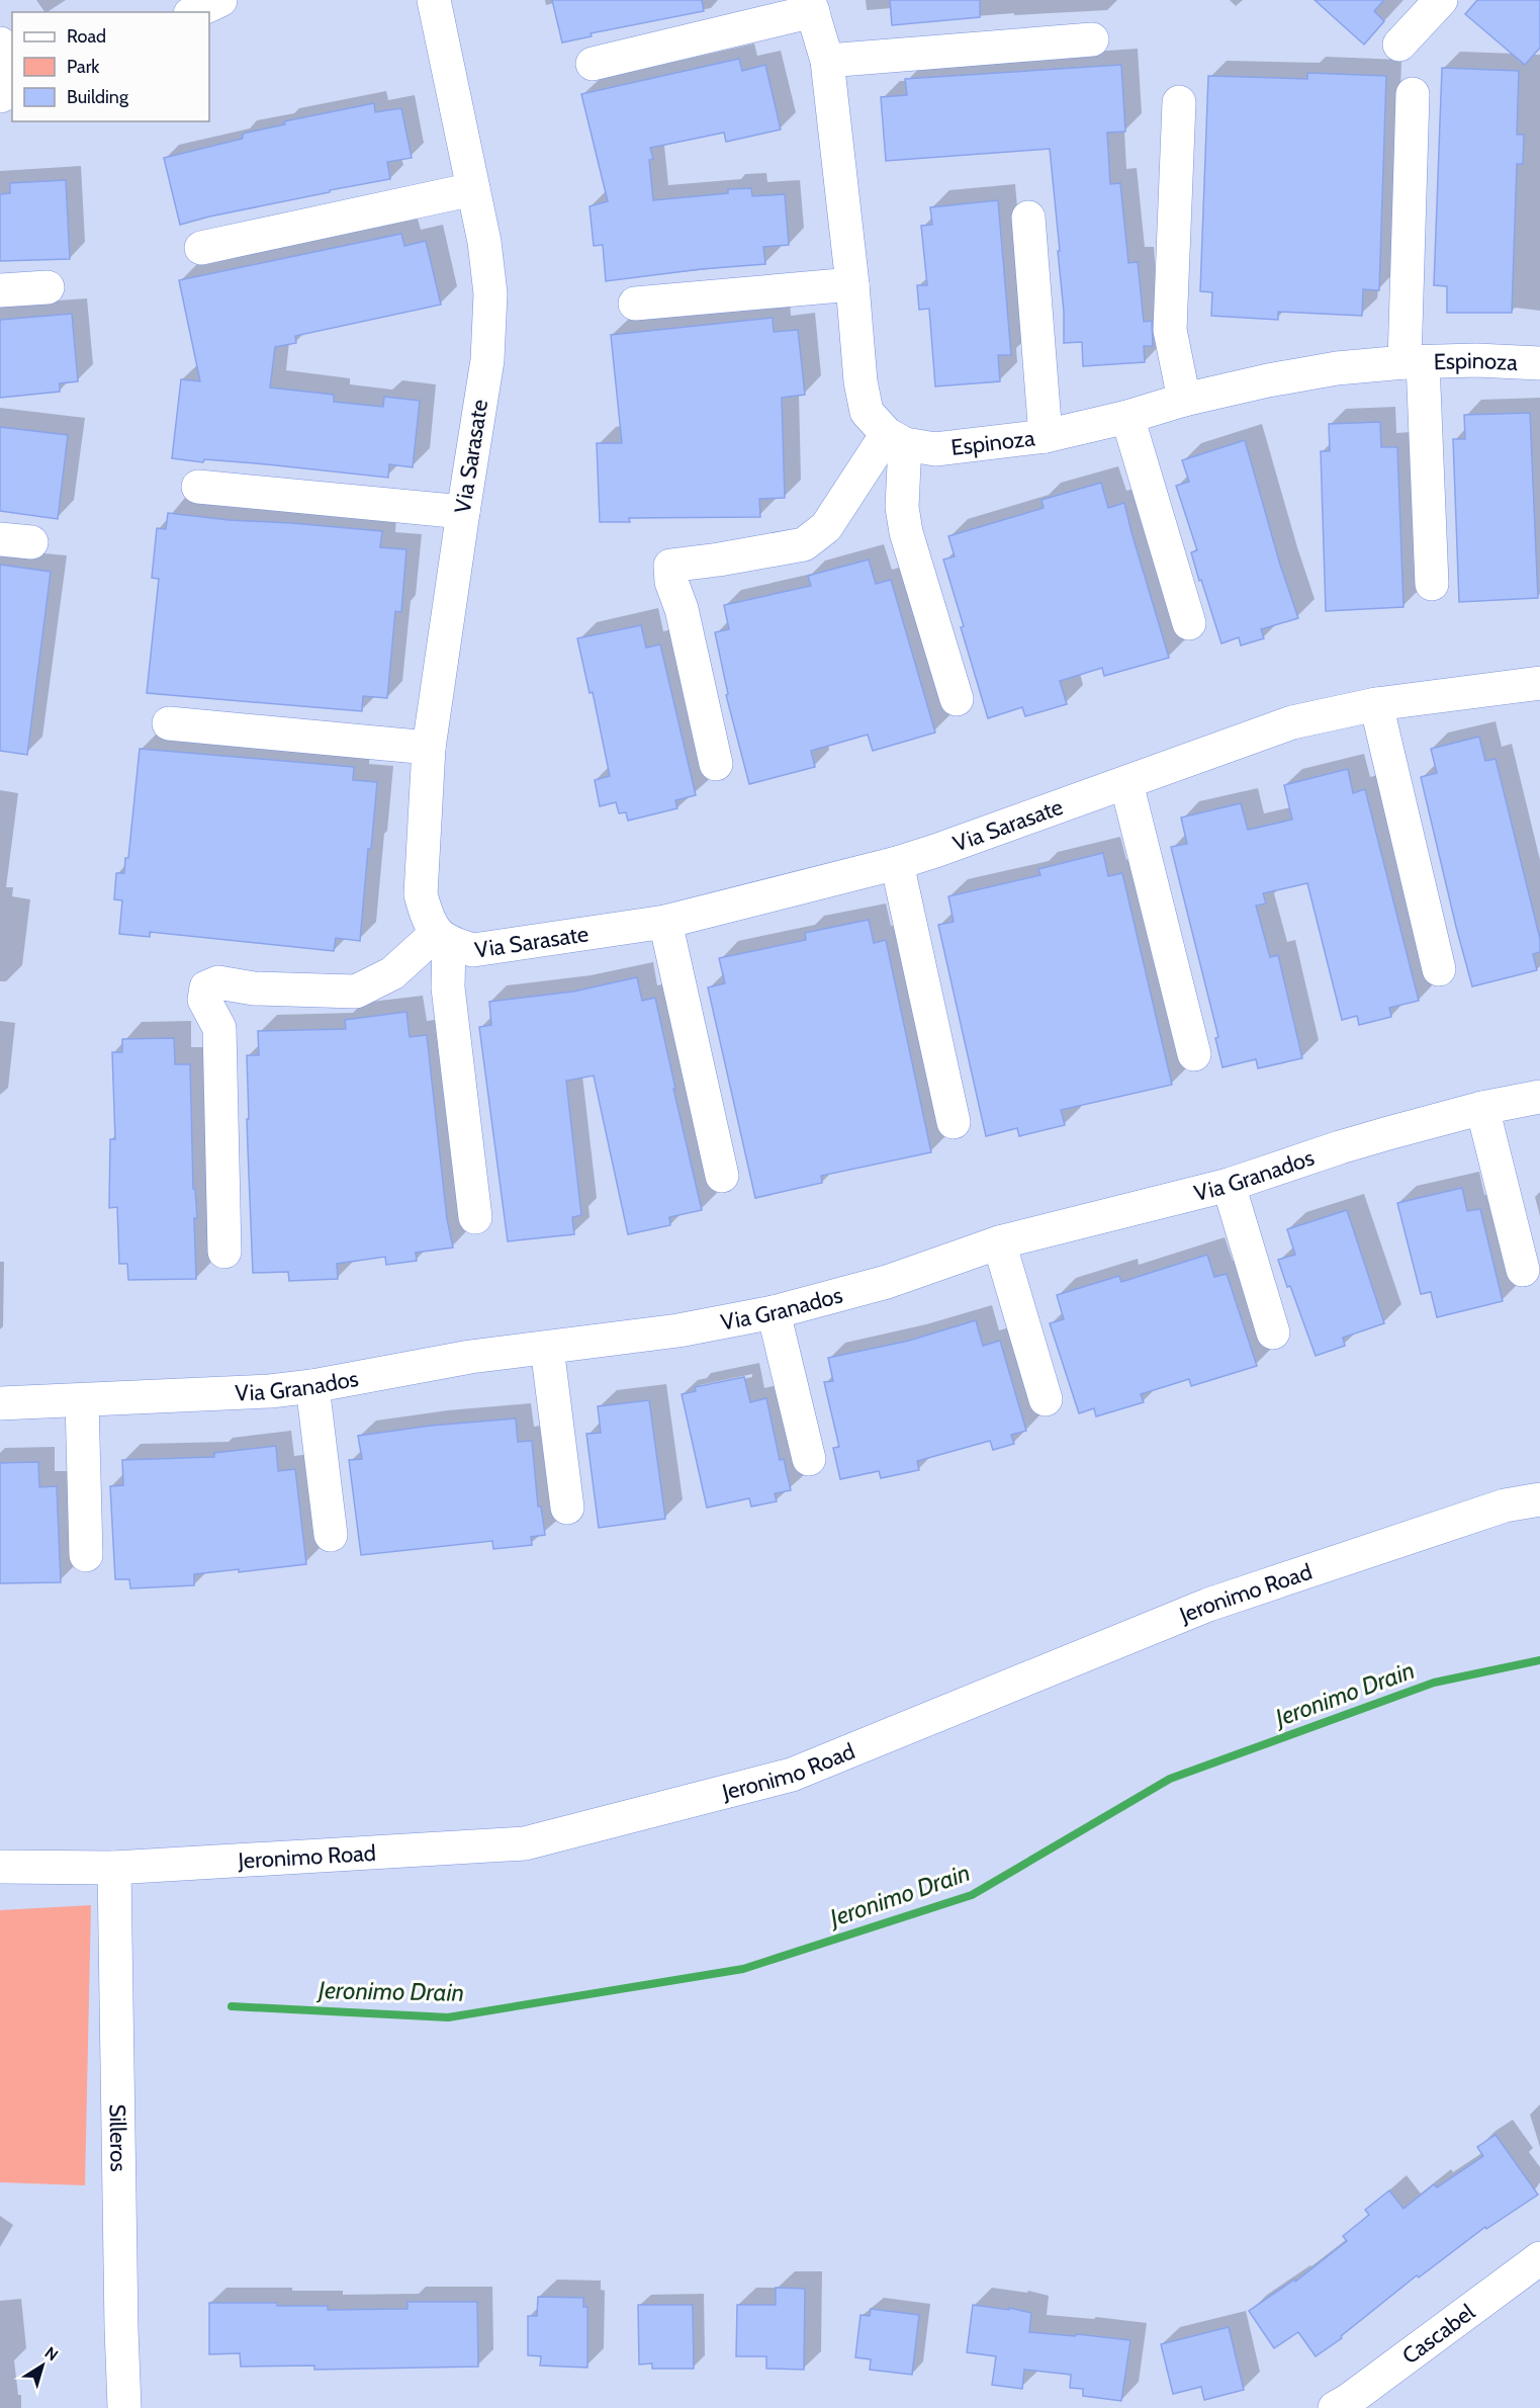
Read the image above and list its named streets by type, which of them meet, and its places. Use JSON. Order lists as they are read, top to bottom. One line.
{"streets":{"street":["Espinoza","Via Sarasate","Via Granados","Jeronimo Road","Silleros","Cascabel"]},"crossings":[["Jeronimo Road","Silleros"]],"water":["Jeronimo Drain"],"legend":["Road","Park","Building"],"north":"top right"}
